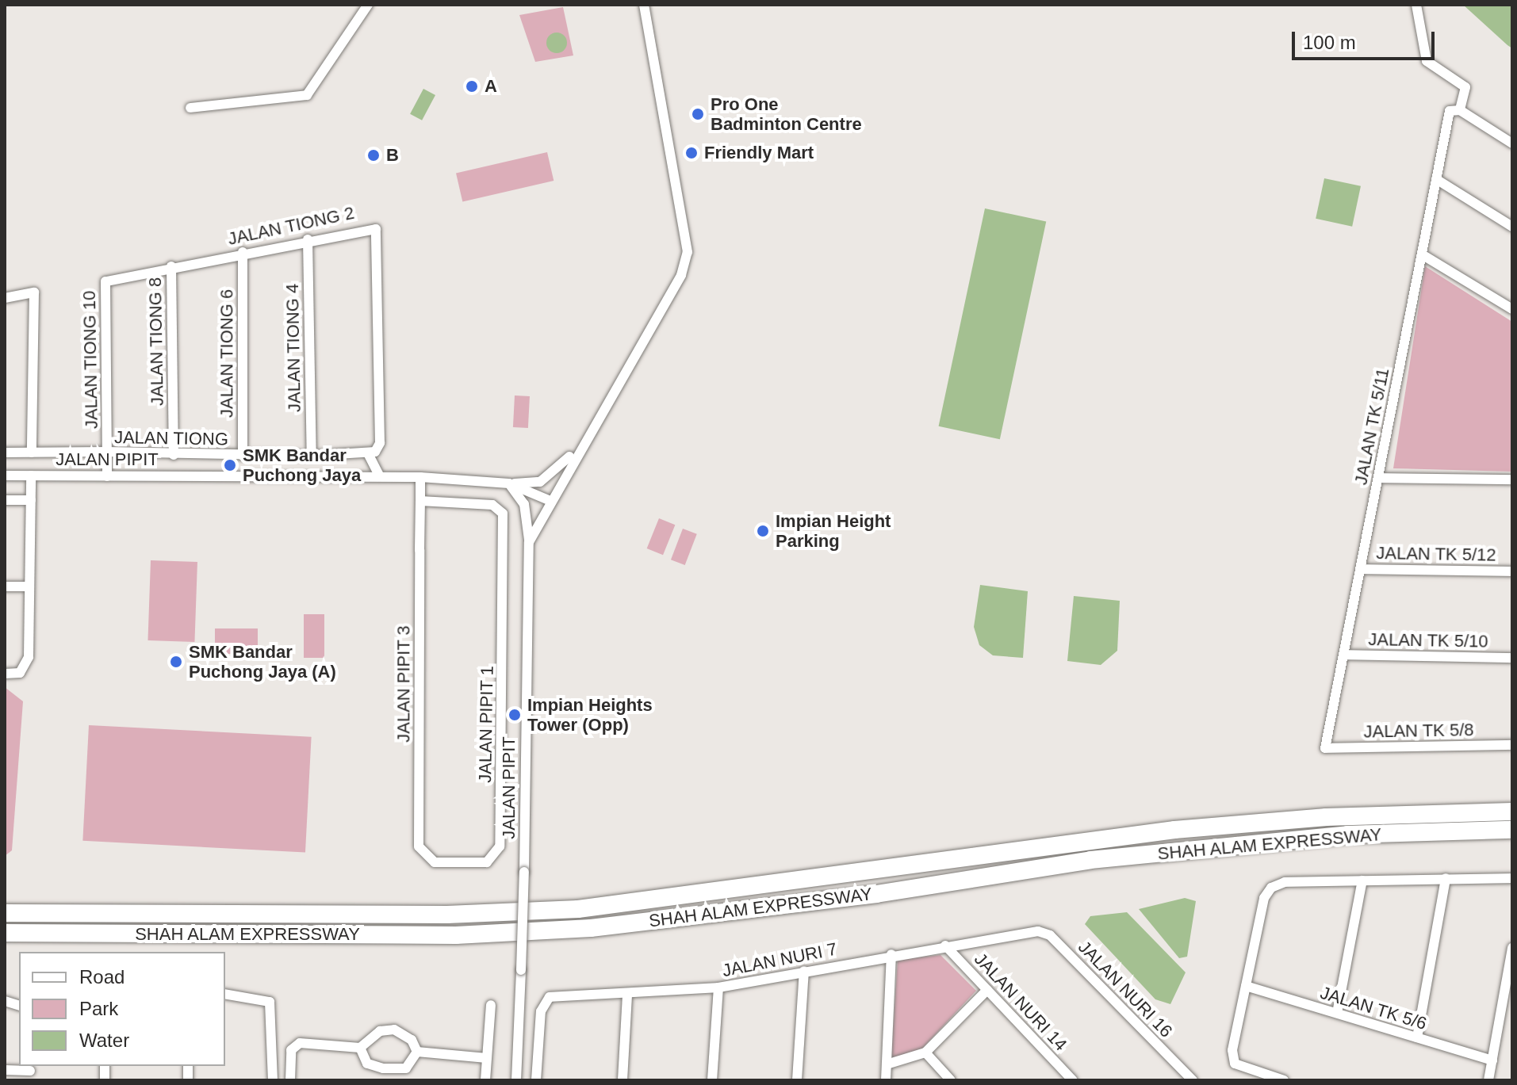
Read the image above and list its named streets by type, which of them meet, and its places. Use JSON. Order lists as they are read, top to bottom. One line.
{"streets":{"highway":["SHAH ALAM EXPRESSWAY"],"street":["JALAN TIONG 2","JALAN TIONG 8","JALAN TIONG 4","JALAN TIONG 6","JALAN TIONG 10","JALAN TK 5/11","JALAN TIONG","JALAN PIPIT","JALAN TK 5/12","JALAN TK 5/10","JALAN PIPIT 3","JALAN PIPIT 1","JALAN TK 5/8","JALAN NURI 7","JALAN NURI 16","JALAN NURI 14","JALAN TK 5/6"]},"crossings":[["JALAN TIONG 2","JALAN TIONG 8"],["JALAN TIONG 2","JALAN TIONG 4"],["JALAN TIONG 2","JALAN TIONG 6"],["JALAN TIONG 2","JALAN TIONG 10"],["JALAN TIONG 2","JALAN TIONG"],["JALAN TIONG 8","JALAN TIONG"],["JALAN TIONG 4","JALAN TIONG"],["JALAN TIONG 6","JALAN TIONG"],["JALAN TIONG 10","JALAN TIONG"],["JALAN TIONG 10","JALAN PIPIT"],["JALAN TK 5/11","JALAN TK 5/12"],["JALAN TK 5/11","JALAN TK 5/10"],["JALAN TK 5/11","JALAN TK 5/8"],["JALAN PIPIT","JALAN PIPIT 3"],["JALAN PIPIT 3","JALAN PIPIT 1"],["JALAN NURI 7","JALAN NURI 16"],["JALAN NURI 7","JALAN NURI 14"]],"places":["A","Pro One Badminton Centre","Friendly Mart","B","SMK Bandar Puchong Jaya","Impian Height Parking","SMK Bandar Puchong Jaya (A)","Impian Heights Tower (Opp)"],"legend":["Road","Park","Water"],"scale_bar":"100 m"}
